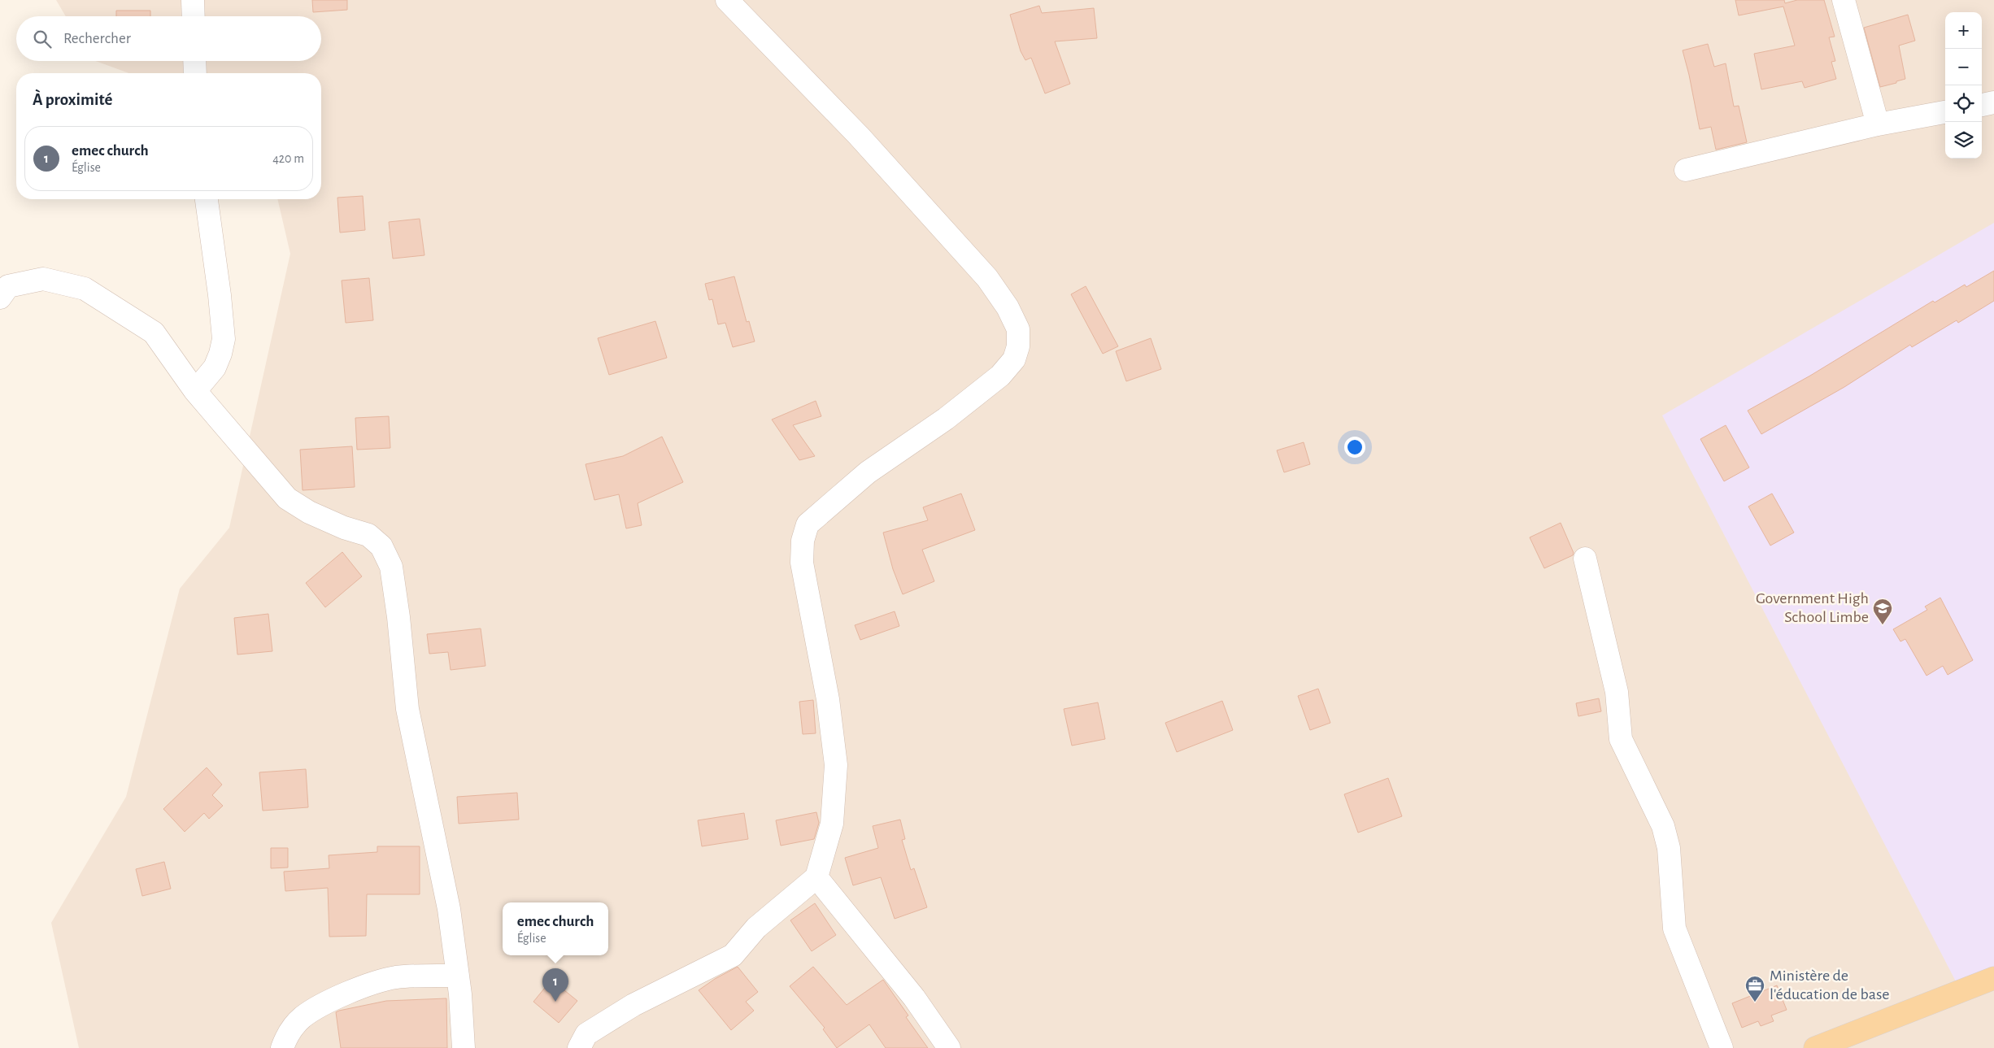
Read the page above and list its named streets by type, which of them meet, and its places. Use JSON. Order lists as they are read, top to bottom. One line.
{"places":{"school or university":["Government High School Limbe"],"office":["Ministère de l'éducation de base"]},"page":{"map_buttons":["+","−"],"search":"Rechercher","heading":"À proximité","list":[{"mark":"1","name":"emec church","note":"Église","value":"420 m"}],"popup":["emec church","Église"],"pins":"1"}}
